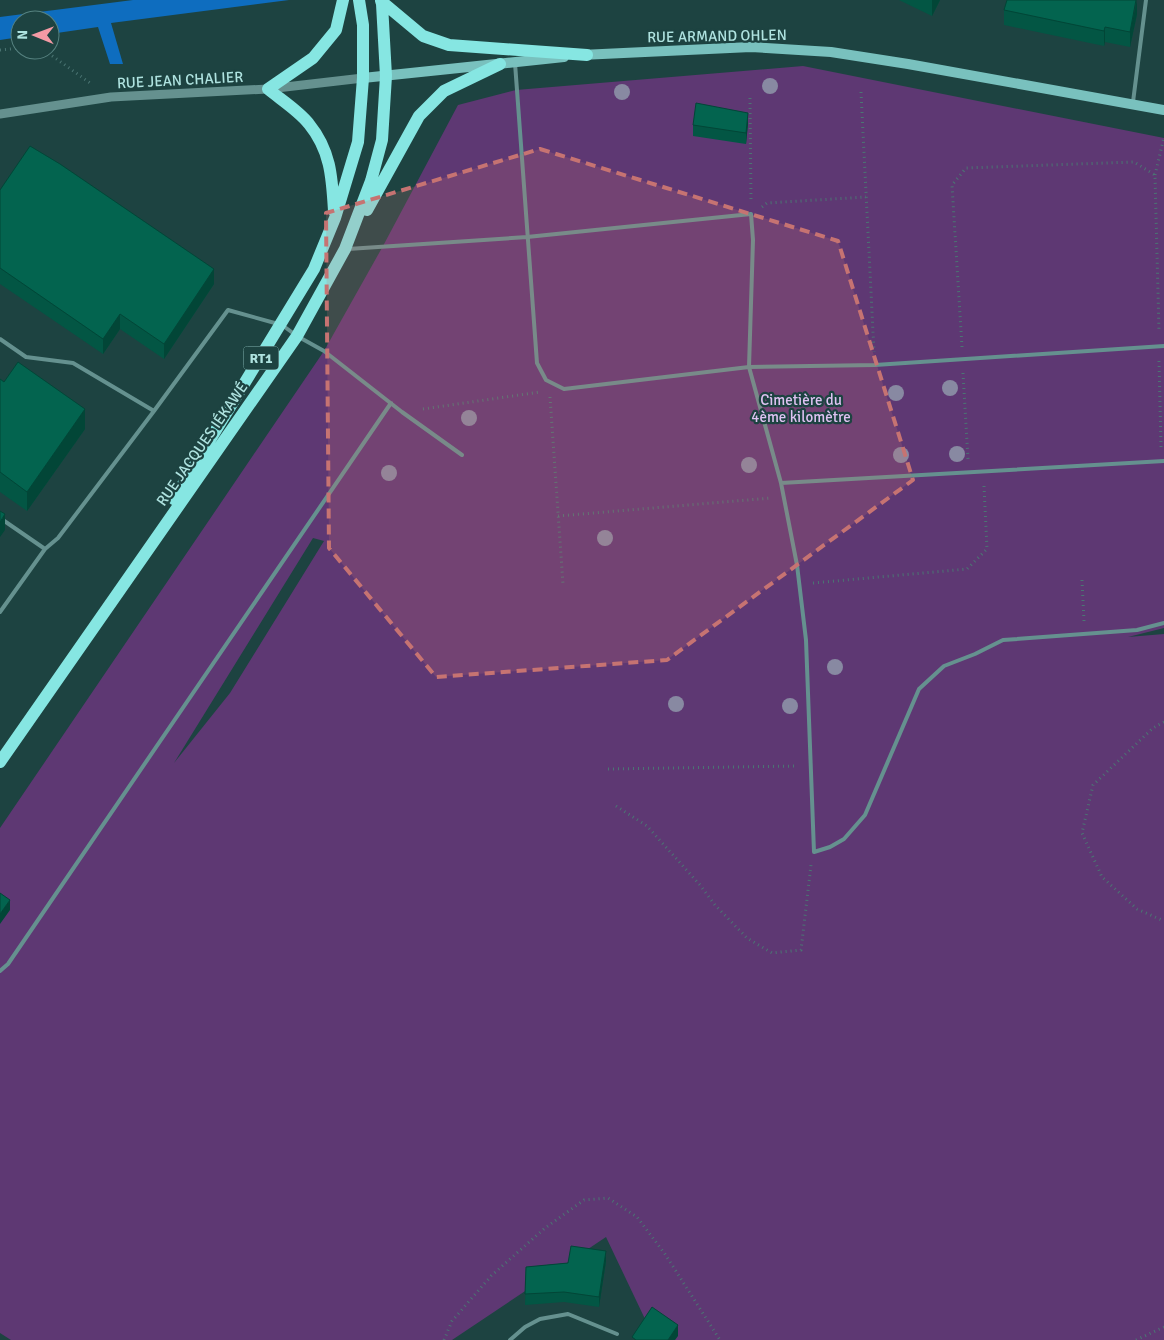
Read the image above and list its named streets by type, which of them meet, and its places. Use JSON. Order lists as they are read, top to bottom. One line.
{"streets":{"main road":["RUE ARMAND OHLEN","RT1","RUE JACQUES IÉKAWÉ"],"street":["RUE JEAN CHALIER"]},"crossings":[["RUE ARMAND OHLEN","RUE JEAN CHALIER"],["RUE ARMAND OHLEN","RUE JACQUES IÉKAWÉ"],["RUE JEAN CHALIER","RUE JACQUES IÉKAWÉ"]],"parks":["Cimetière du 4ème kilomètre"],"north":"left"}
